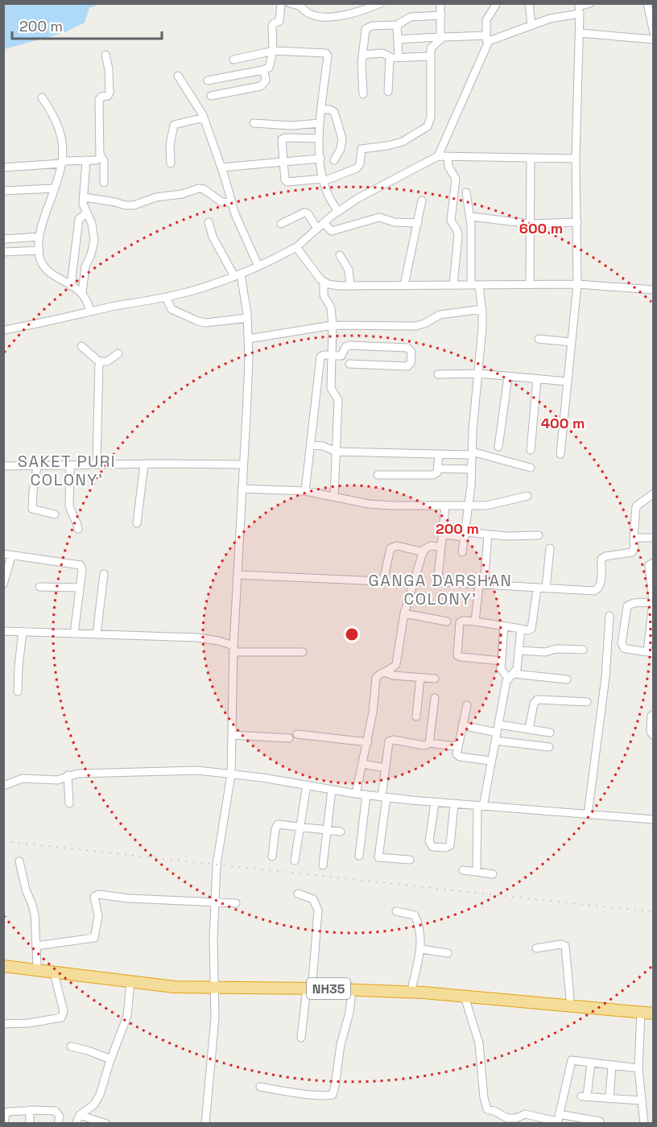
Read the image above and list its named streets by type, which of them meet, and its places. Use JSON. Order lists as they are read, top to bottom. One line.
{"streets":{"highway":["NH35"]},"districts":["SAKET PURI COLONY'","GANGA DARSHAN COLONY'"],"scale_bar":"200 m","rings":["600 m","400 m","200 m"]}
